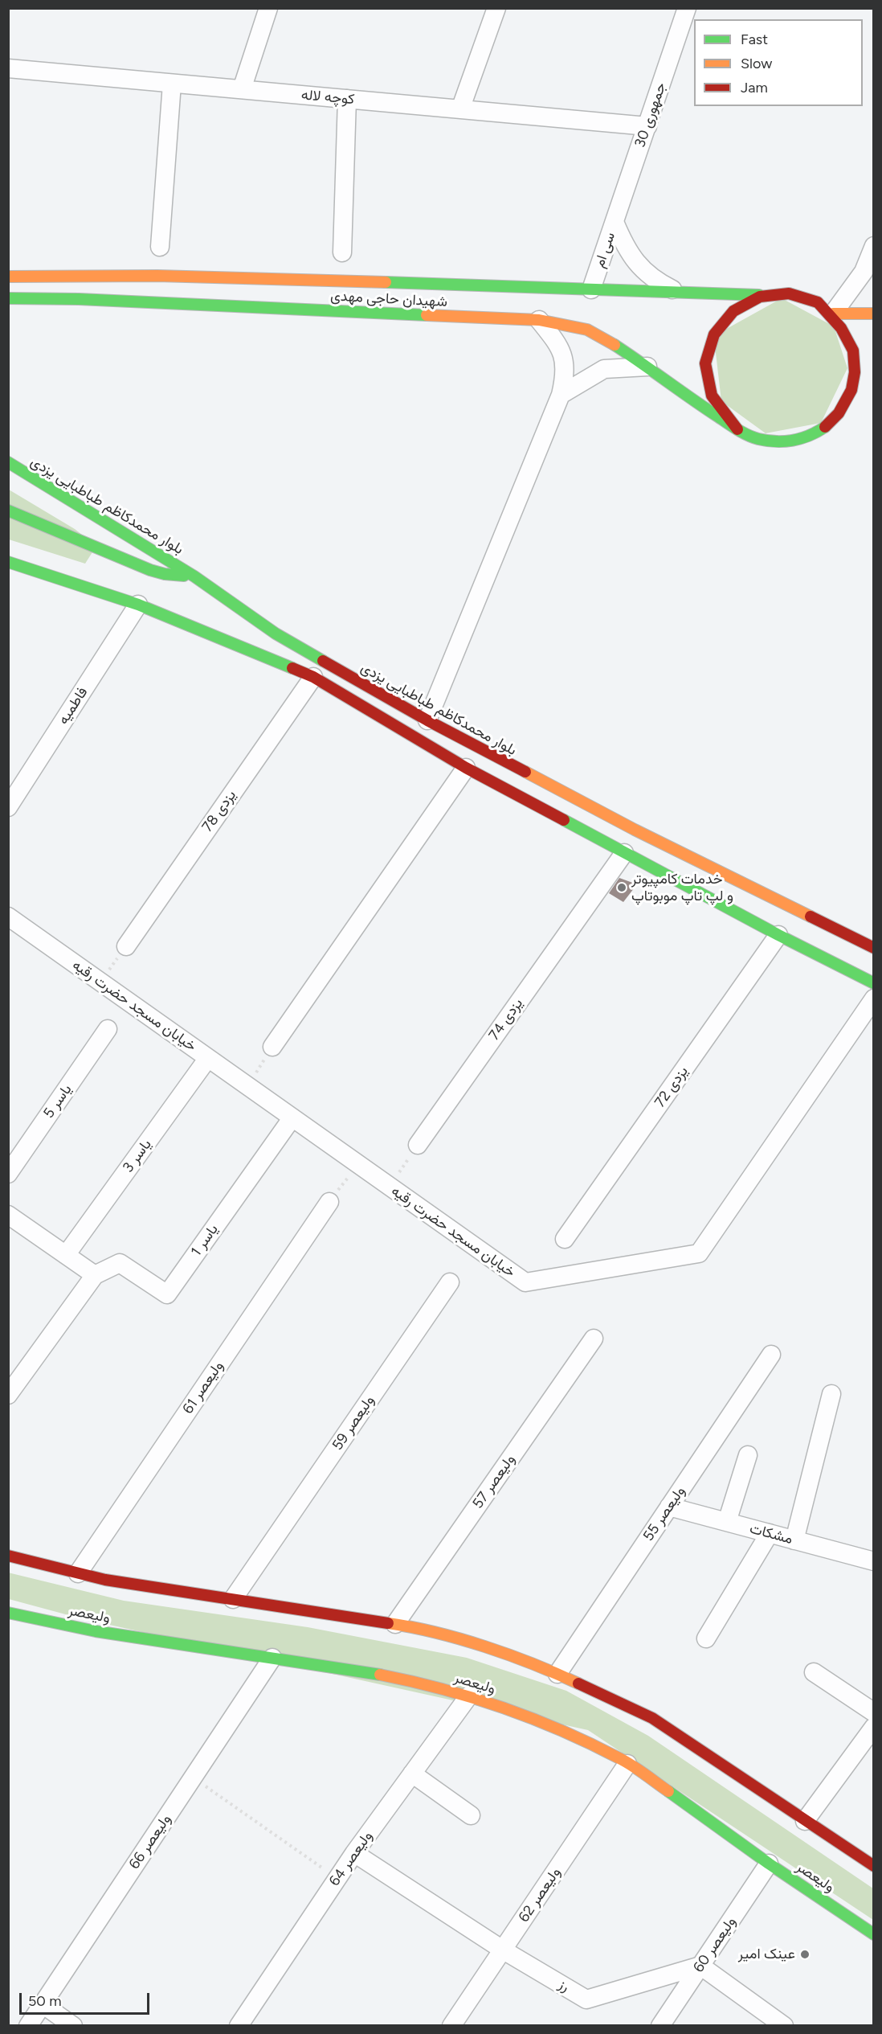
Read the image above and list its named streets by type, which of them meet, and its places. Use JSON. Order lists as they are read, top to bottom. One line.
{"streets":{"main road":["شهیدان حاجی مهدی","بلوار محمدکاظم طباطبایی یزدی","ولیعصر"],"street":["کوچه لاله","جمهوری 30","سی ام","فاطمیه","یزدی 78","خیابان مسجد حضرت رقیه","یزدی 74","یزدی 72","یاسر 5","یاسر 3","یاسر 1","ولیعصر 61","ولیعصر 59","ولیعصر 57","ولیعصر 55","مشکات","ولیعصر 66","ولیعصر 64","ولیعصر 62","ولیعصر 60","رز"]},"crossings":[["کوچه لاله","جمهوری 30"],["جمهوری 30","سی ام"],["سی ام","شهیدان حاجی مهدی"],["خیابان مسجد حضرت رقیه","یاسر 3"],["خیابان مسجد حضرت رقیه","یاسر 1"],["ولیعصر 55","مشکات"],["ولیعصر","ولیعصر 66"],["ولیعصر","ولیعصر 64"],["ولیعصر","ولیعصر 62"],["ولیعصر","ولیعصر 60"],["ولیعصر 64","رز"],["ولیعصر 62","رز"],["ولیعصر 60","رز"]],"places":["خدمات کامپیوتر و لپ تاپ موبوتاپ","عینک امیر"],"legend":["Fast","Slow","Jam"],"scale_bar":"50 m"}
